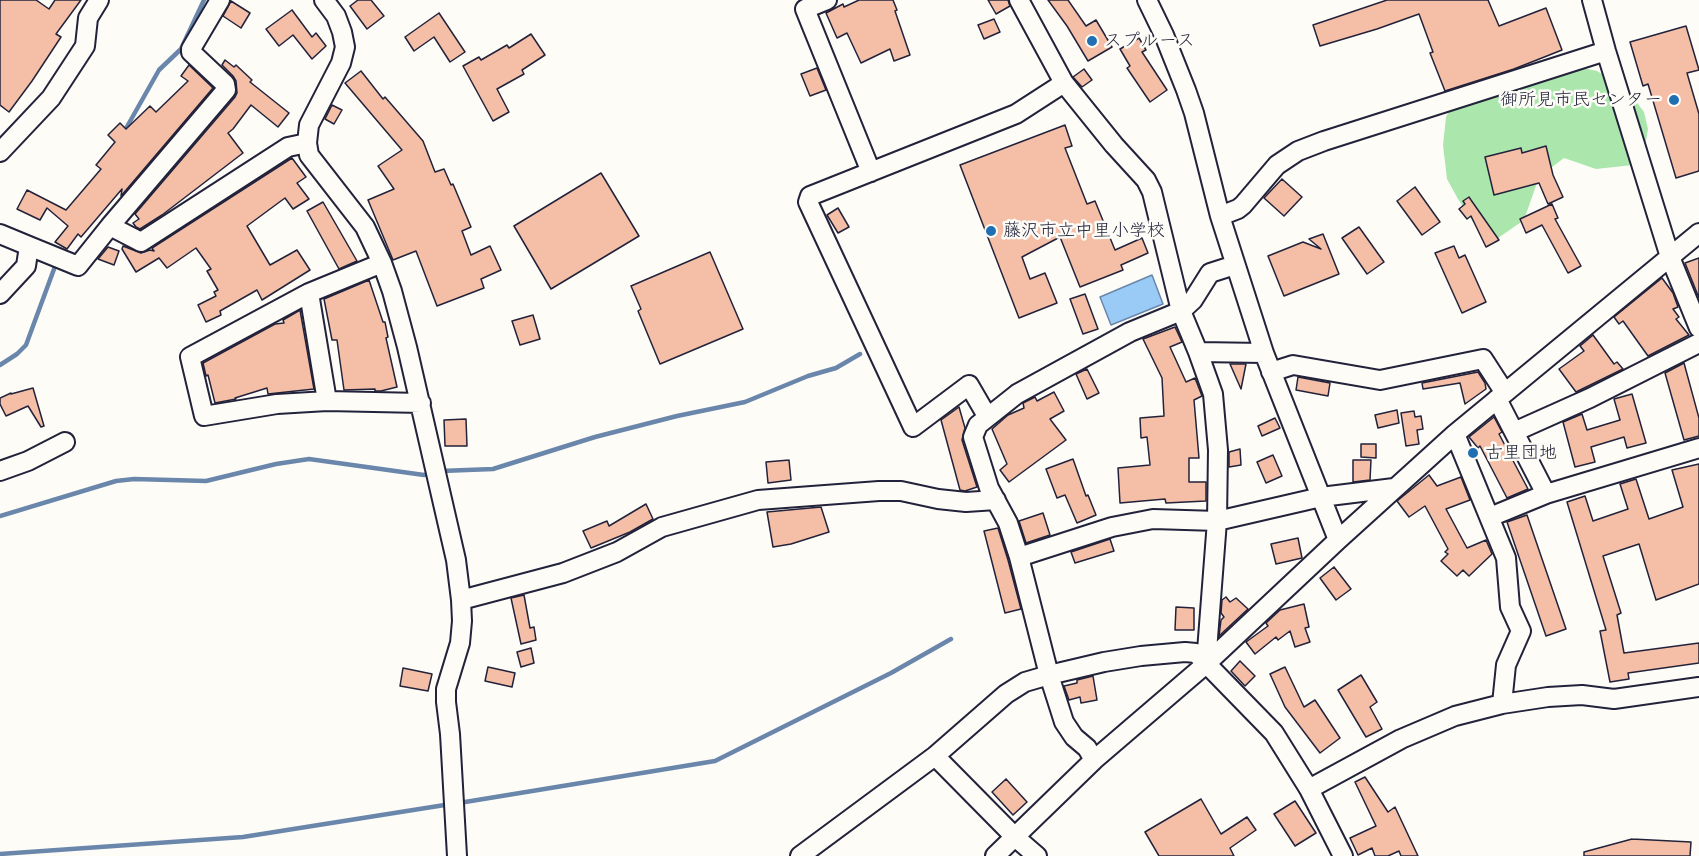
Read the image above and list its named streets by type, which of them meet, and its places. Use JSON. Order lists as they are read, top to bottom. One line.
{"places":["スプルース","御所見市民センター","藤沢市立中里小学校","古里団地"]}
